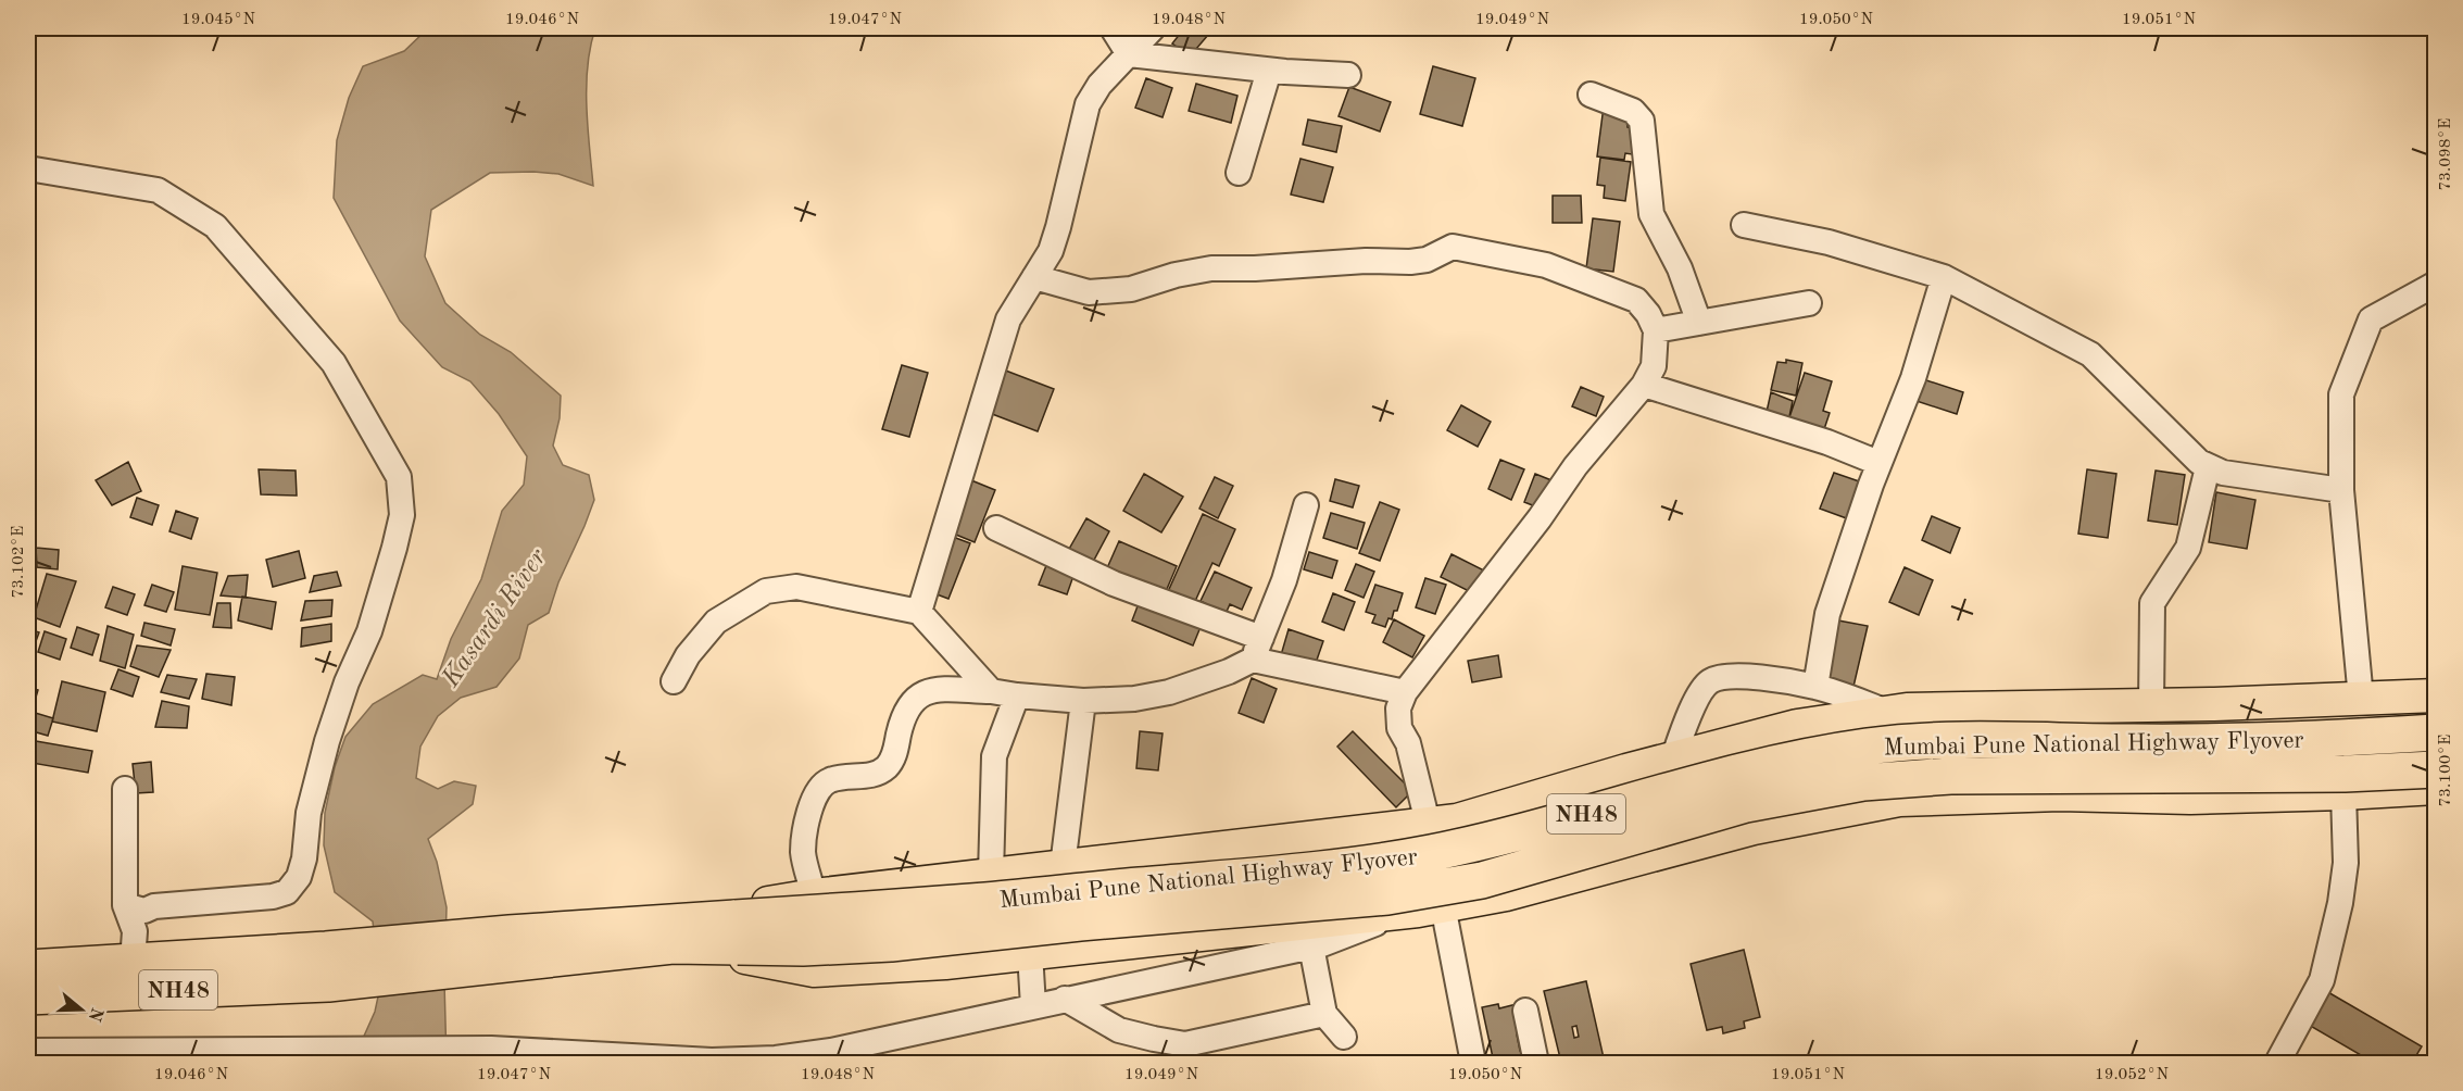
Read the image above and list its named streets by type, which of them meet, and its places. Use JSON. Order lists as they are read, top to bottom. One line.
{"streets":{"highway":["Mumbai Pune National Highway Flyover","NH48"]},"crossings":[["Mumbai Pune National Highway Flyover","NH48"]],"water":["Kasardi River"],"north":"right","coordinates":["19.045°N","19.046°N","19.047°N","19.048°N","19.049°N","19.050°N","19.051°N","73.098°E","73.102°E","73.100°E","19.052°N"]}
